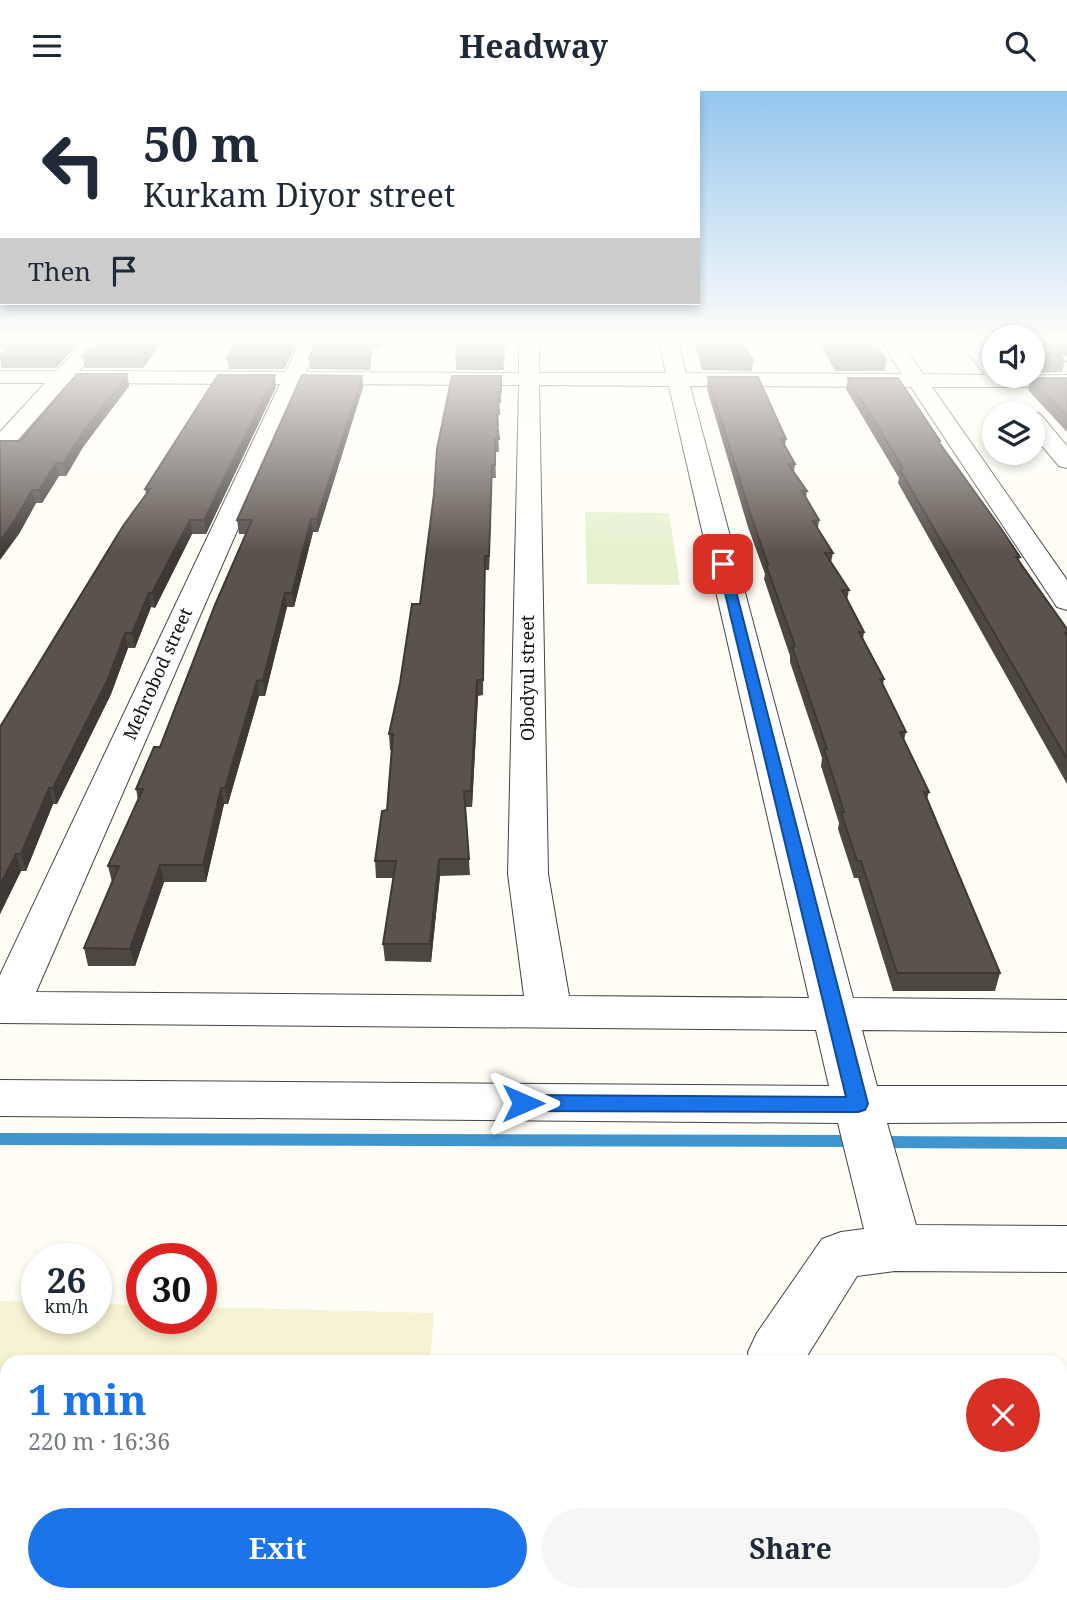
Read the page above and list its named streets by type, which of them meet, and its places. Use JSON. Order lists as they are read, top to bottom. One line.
{"streets":{"street":["Mehrobod street","Obodyul street"]},"page":{"header":"Headway","turn":["50 m","Kurkam Diyor street"],"then":"Then","speed":"26 km/h","limit":"30","heading":["1 min","220 m · 16:36"],"buttons":["Exit","Share"]}}
